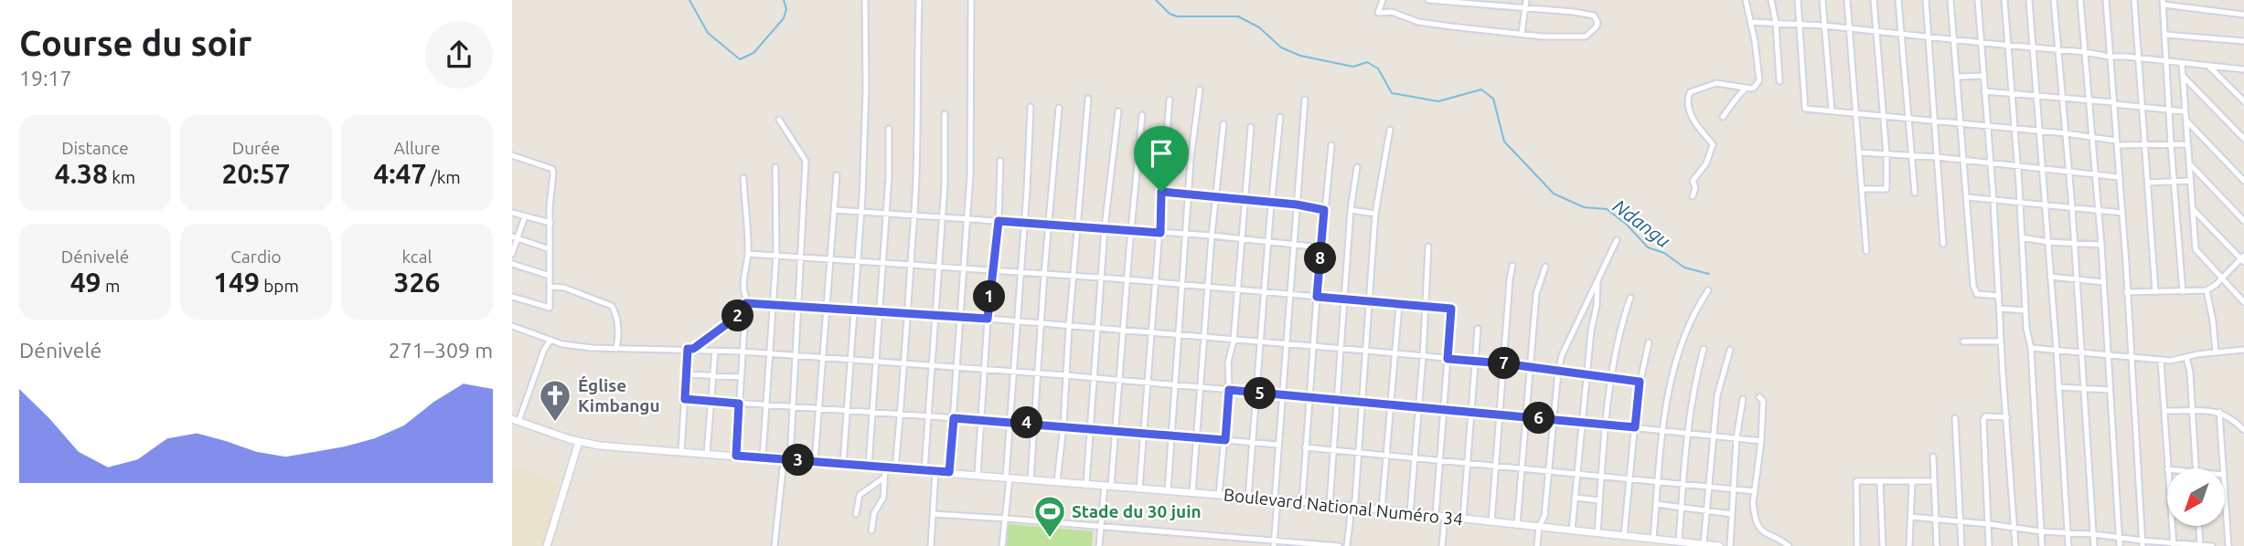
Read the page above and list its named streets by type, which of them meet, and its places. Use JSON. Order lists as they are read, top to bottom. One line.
{"streets":{"main road":["Boulevard National Numéro 34"]},"water":["Ndangu"],"places":{"church":["Église Kimbangu"],"sports":["Stade du 30 juin"]},"north":"bottom left","page":{"heading":["Course du soir","19:17"],"stats":[["Distance","4.38 km"],["Durée","20:57"],["Allure","4:47 /km"],["Dénivelé","49 m"],["Cardio","149 bpm"],["kcal","326"]],"pins":["8","1","2","7","5","6","4","3"],"chart":["Dénivelé","271–309 m"]}}
